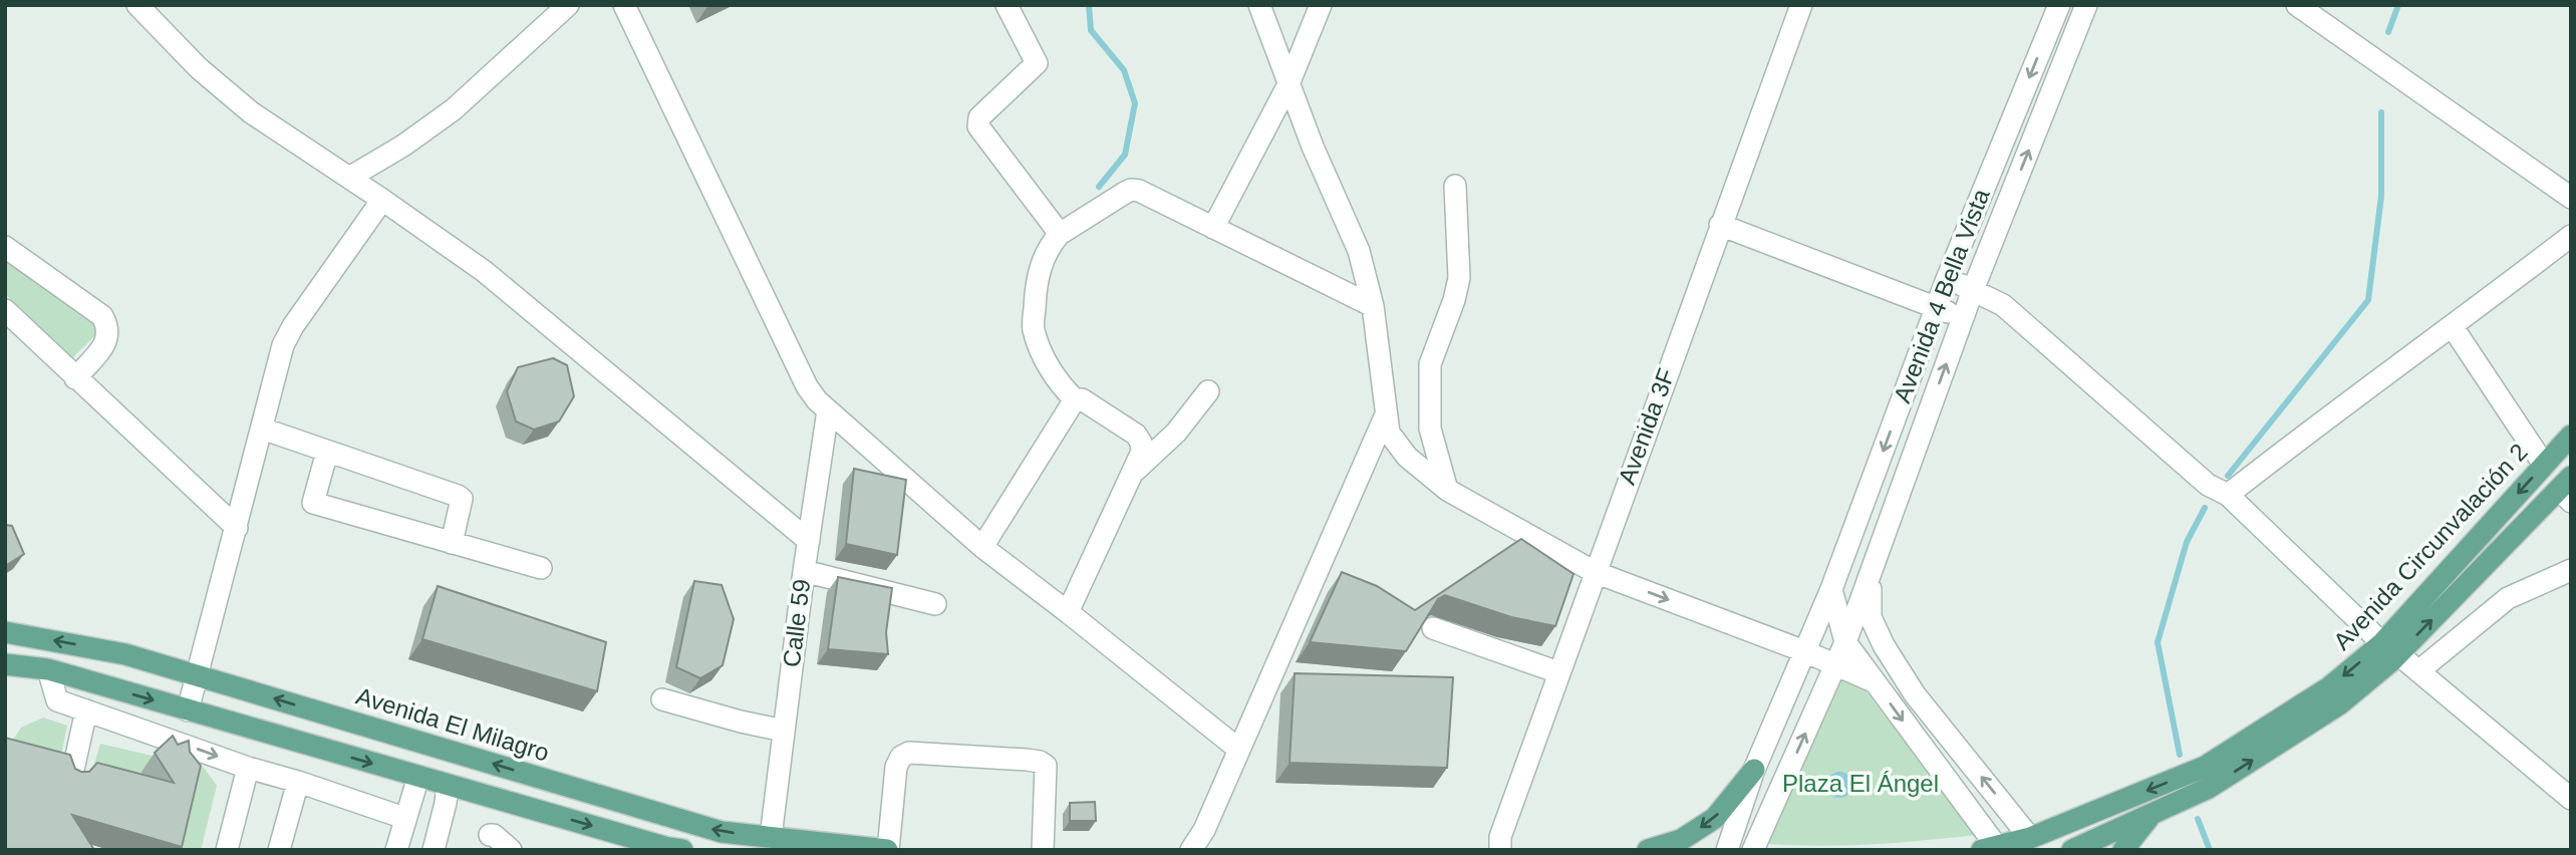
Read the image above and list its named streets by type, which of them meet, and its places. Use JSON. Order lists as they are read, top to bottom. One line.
{"streets":{"main road":["Avenida Circunvalación 2","Avenida El Milagro"],"street":["Avenida 4 Bella Vista","Avenida 3F","Calle 59"]},"crossings":[["Avenida 4 Bella Vista","Avenida Circunvalación 2"],["Calle 59","Avenida El Milagro"]],"parks":["Plaza El Ángel"]}
